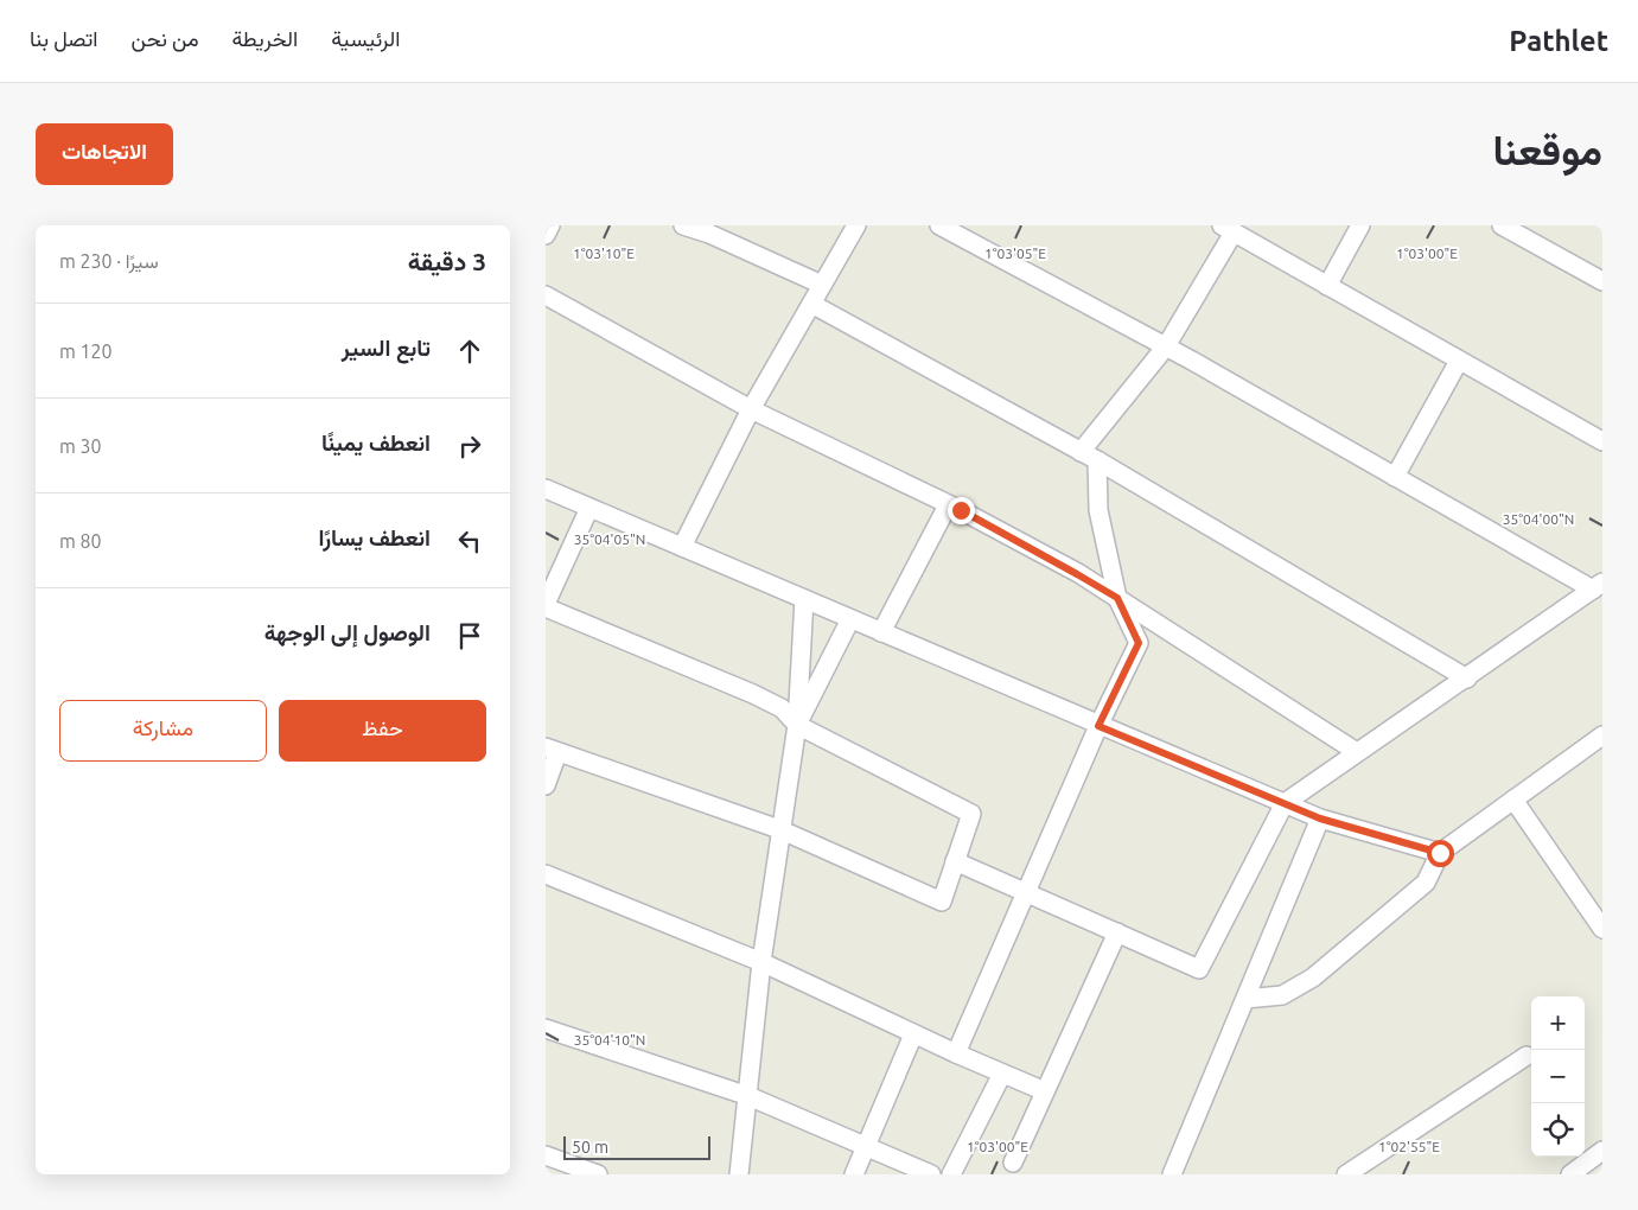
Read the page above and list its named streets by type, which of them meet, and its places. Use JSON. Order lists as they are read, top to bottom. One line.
{"scale_bar":"50 m","page":{"header":"Pathlet","nav":["الرئيسية","الخريطة","من نحن","اتصل بنا"],"title":"موقعنا","buttons":["الاتجاهات",["حفظ","مشاركة"]],"heading":["3 دقيقة","سيرًا · 230 m"],"list":[["تابع السير","120 m"],["انعطف يمينًا","30 m"],["انعطف يسارًا","80 m"],"الوصول إلى الوجهة"],"map_buttons":["+","−"],"scale":"50 m"},"coordinates":["1°03'10\"E","1°03'05\"E","1°03'00\"E","35°04'00\"N","35°04'05\"N","35°04'10\"N","1°02'55\"E"]}
